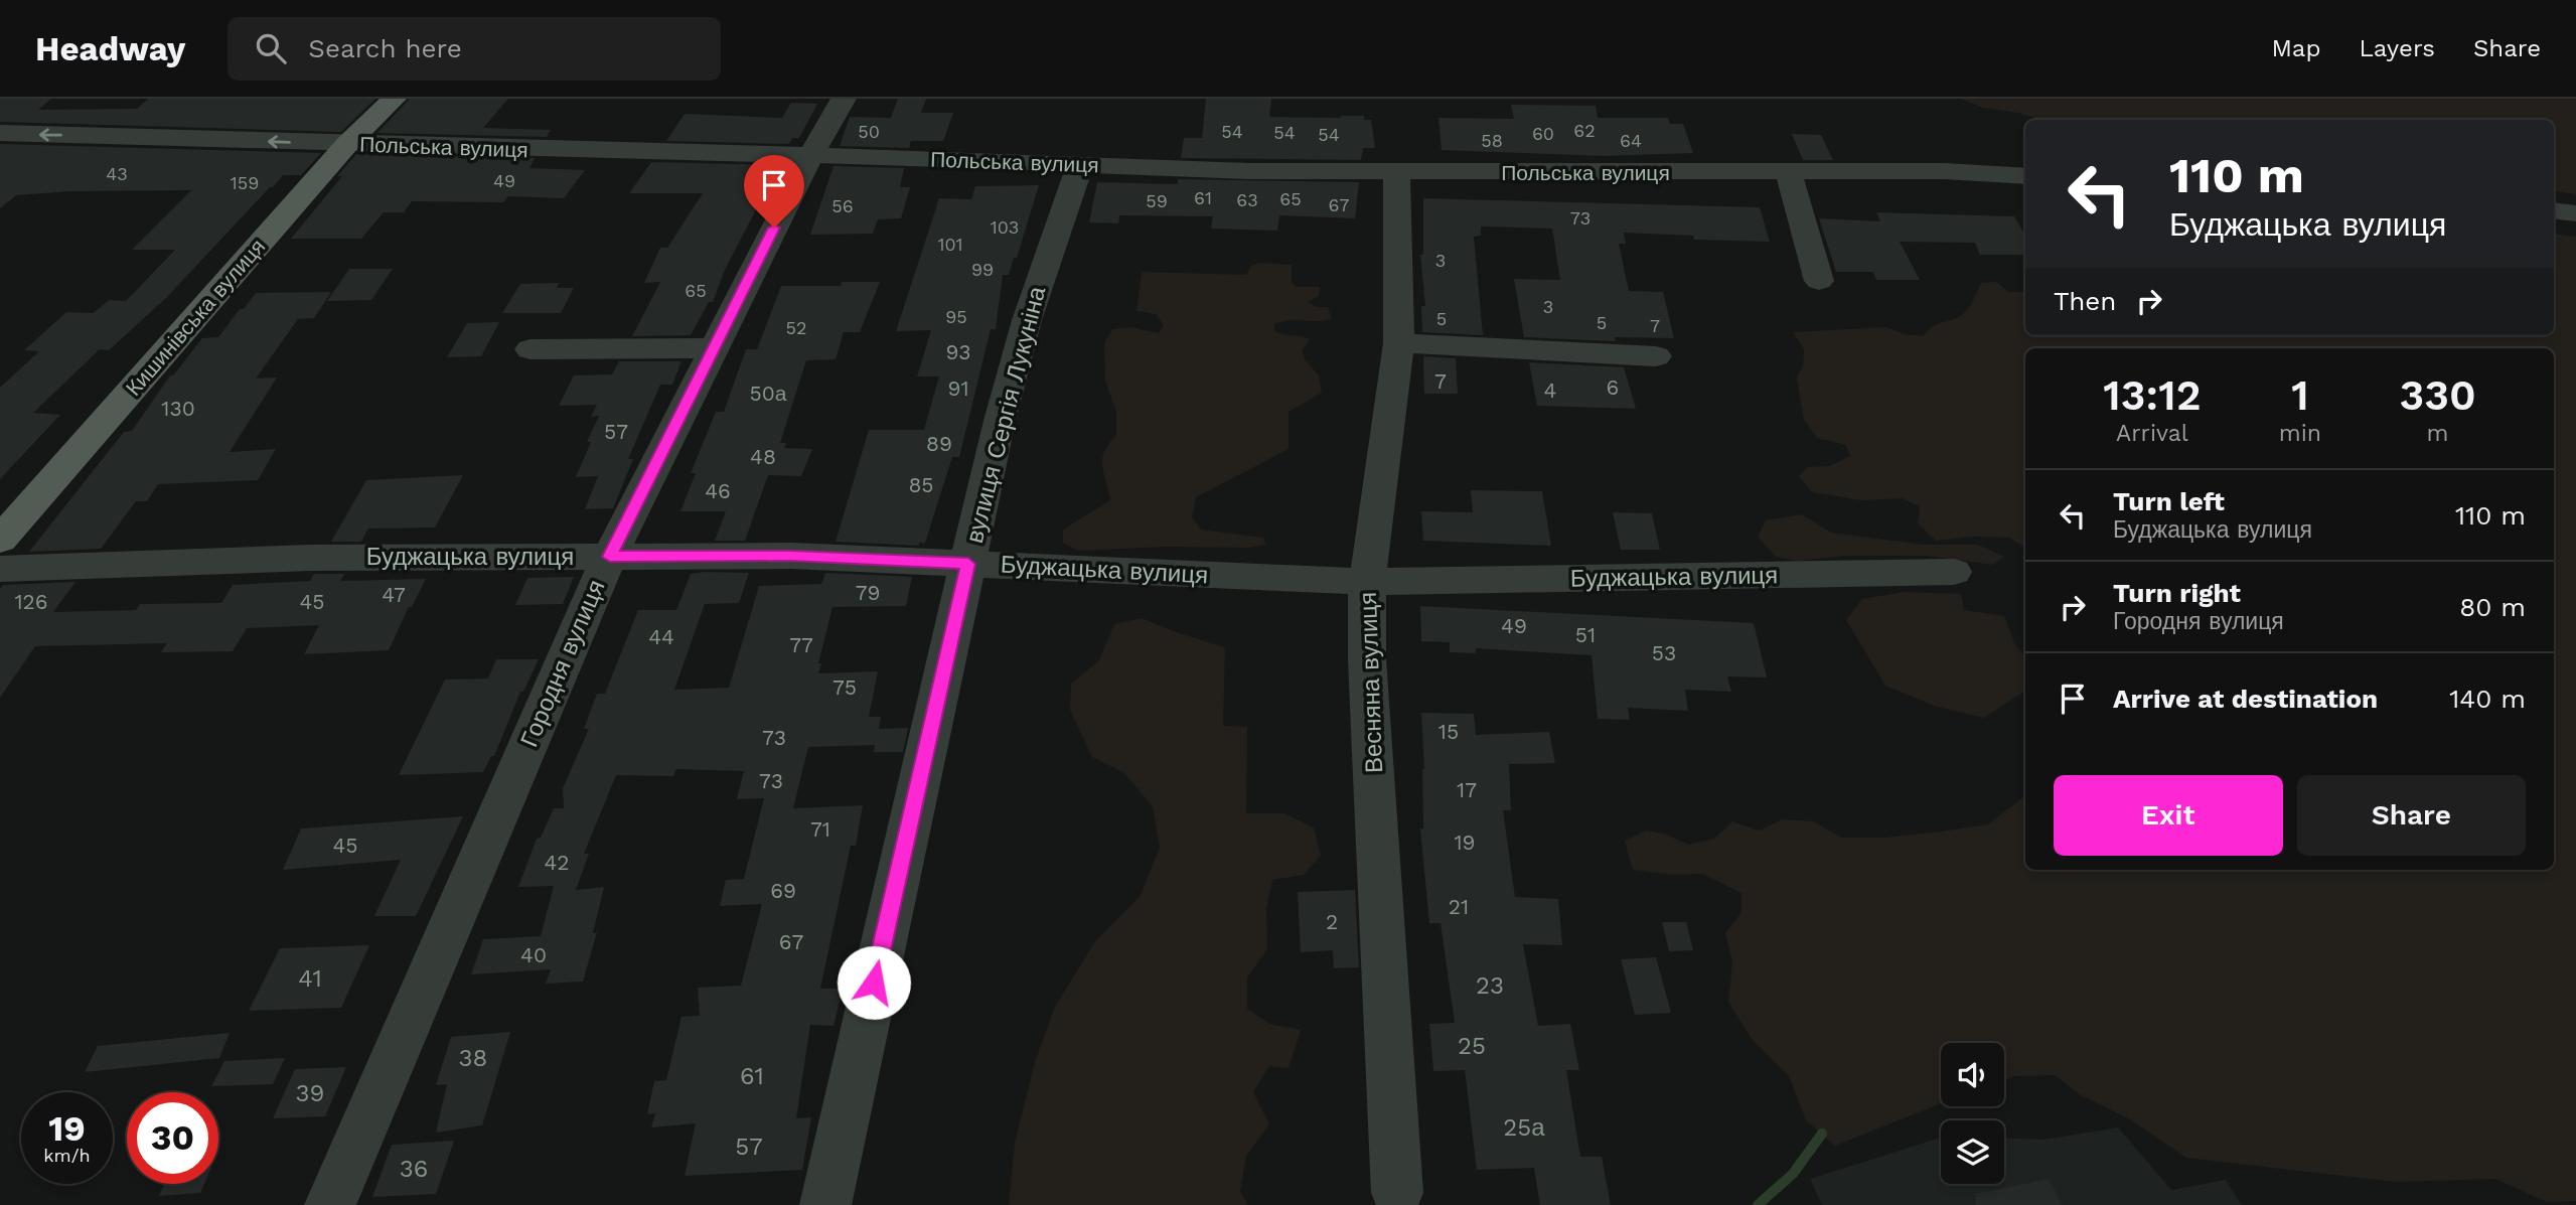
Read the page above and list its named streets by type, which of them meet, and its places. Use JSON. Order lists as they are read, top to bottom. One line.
{"streets":{"main road":["Кишинівська вулиця"],"street":["Польська вулиця","вулиця Сергія Лукуніна","Буджацька вулиця","Городня вулиця","Весняна вулиця"]},"crossings":[["Польська вулиця","Кишинівська вулиця"],["Польська вулиця","вулиця Сергія Лукуніна"],["Польська вулиця","Городня вулиця"],["Польська вулиця","Весняна вулиця"],["вулиця Сергія Лукуніна","Буджацька вулиця"],["Буджацька вулиця","Городня вулиця"],["Буджацька вулиця","Весняна вулиця"]],"house_numbers":["62","50","54","54","60","54","58","64","43","49","159","61","65","63","59","67","56","73","103","101","3","99","65","3","95","5","5","7","52","93","7","6","91","4","50а","130","57","89","48","85","46","79","47","126","45","49","51","44","77","53","75","15","73","73","17","71","19","45","42","69","21","2","67","40","41","23","25","38","61","39","25а","57","36"],"page":{"header":"Headway","search":"Search here","nav":["Map","Layers","Share"],"turn":["110 m","Буджацька вулиця"],"then":"Then","eta":["13:12","Arrival","1","min","330","m"],"list":[{"name":"Turn left","note":"Буджацька вулиця","value":"110 m"},{"name":"Turn right","note":"Городня вулиця","value":"80 m"},{"name":"Arrive at destination","value":"140 m"}],"buttons":["Exit","Share"],"speed":"19 km/h","limit":"30"}}
